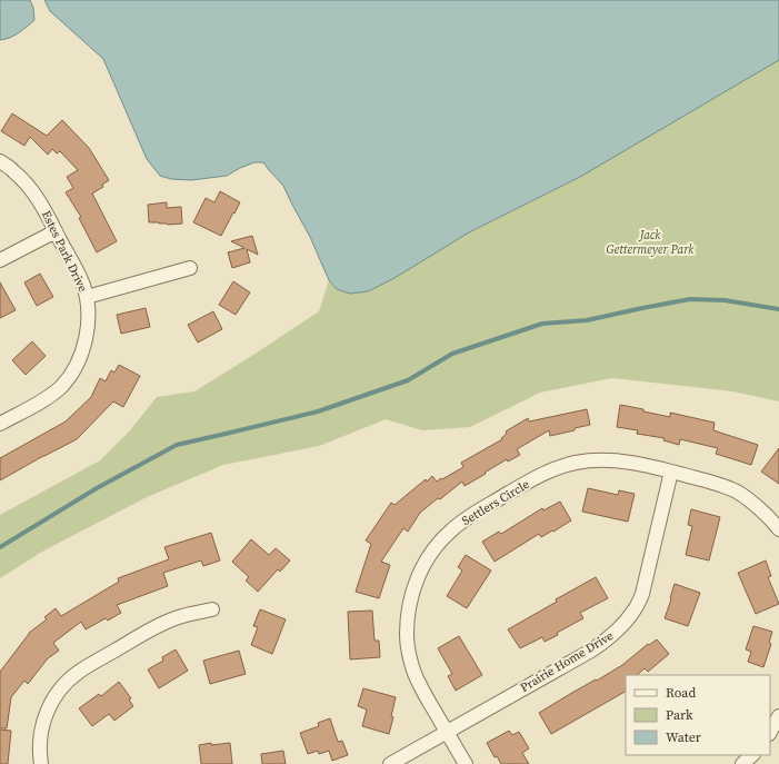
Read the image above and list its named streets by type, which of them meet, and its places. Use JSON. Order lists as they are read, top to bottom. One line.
{"streets":{"street":["Estes Park Drive","Settlers Circle","Prairie Home Drive"]},"crossings":[["Settlers Circle","Prairie Home Drive"]],"parks":["Jack Gettermeyer Park"],"legend":["Road","Park","Water"]}
